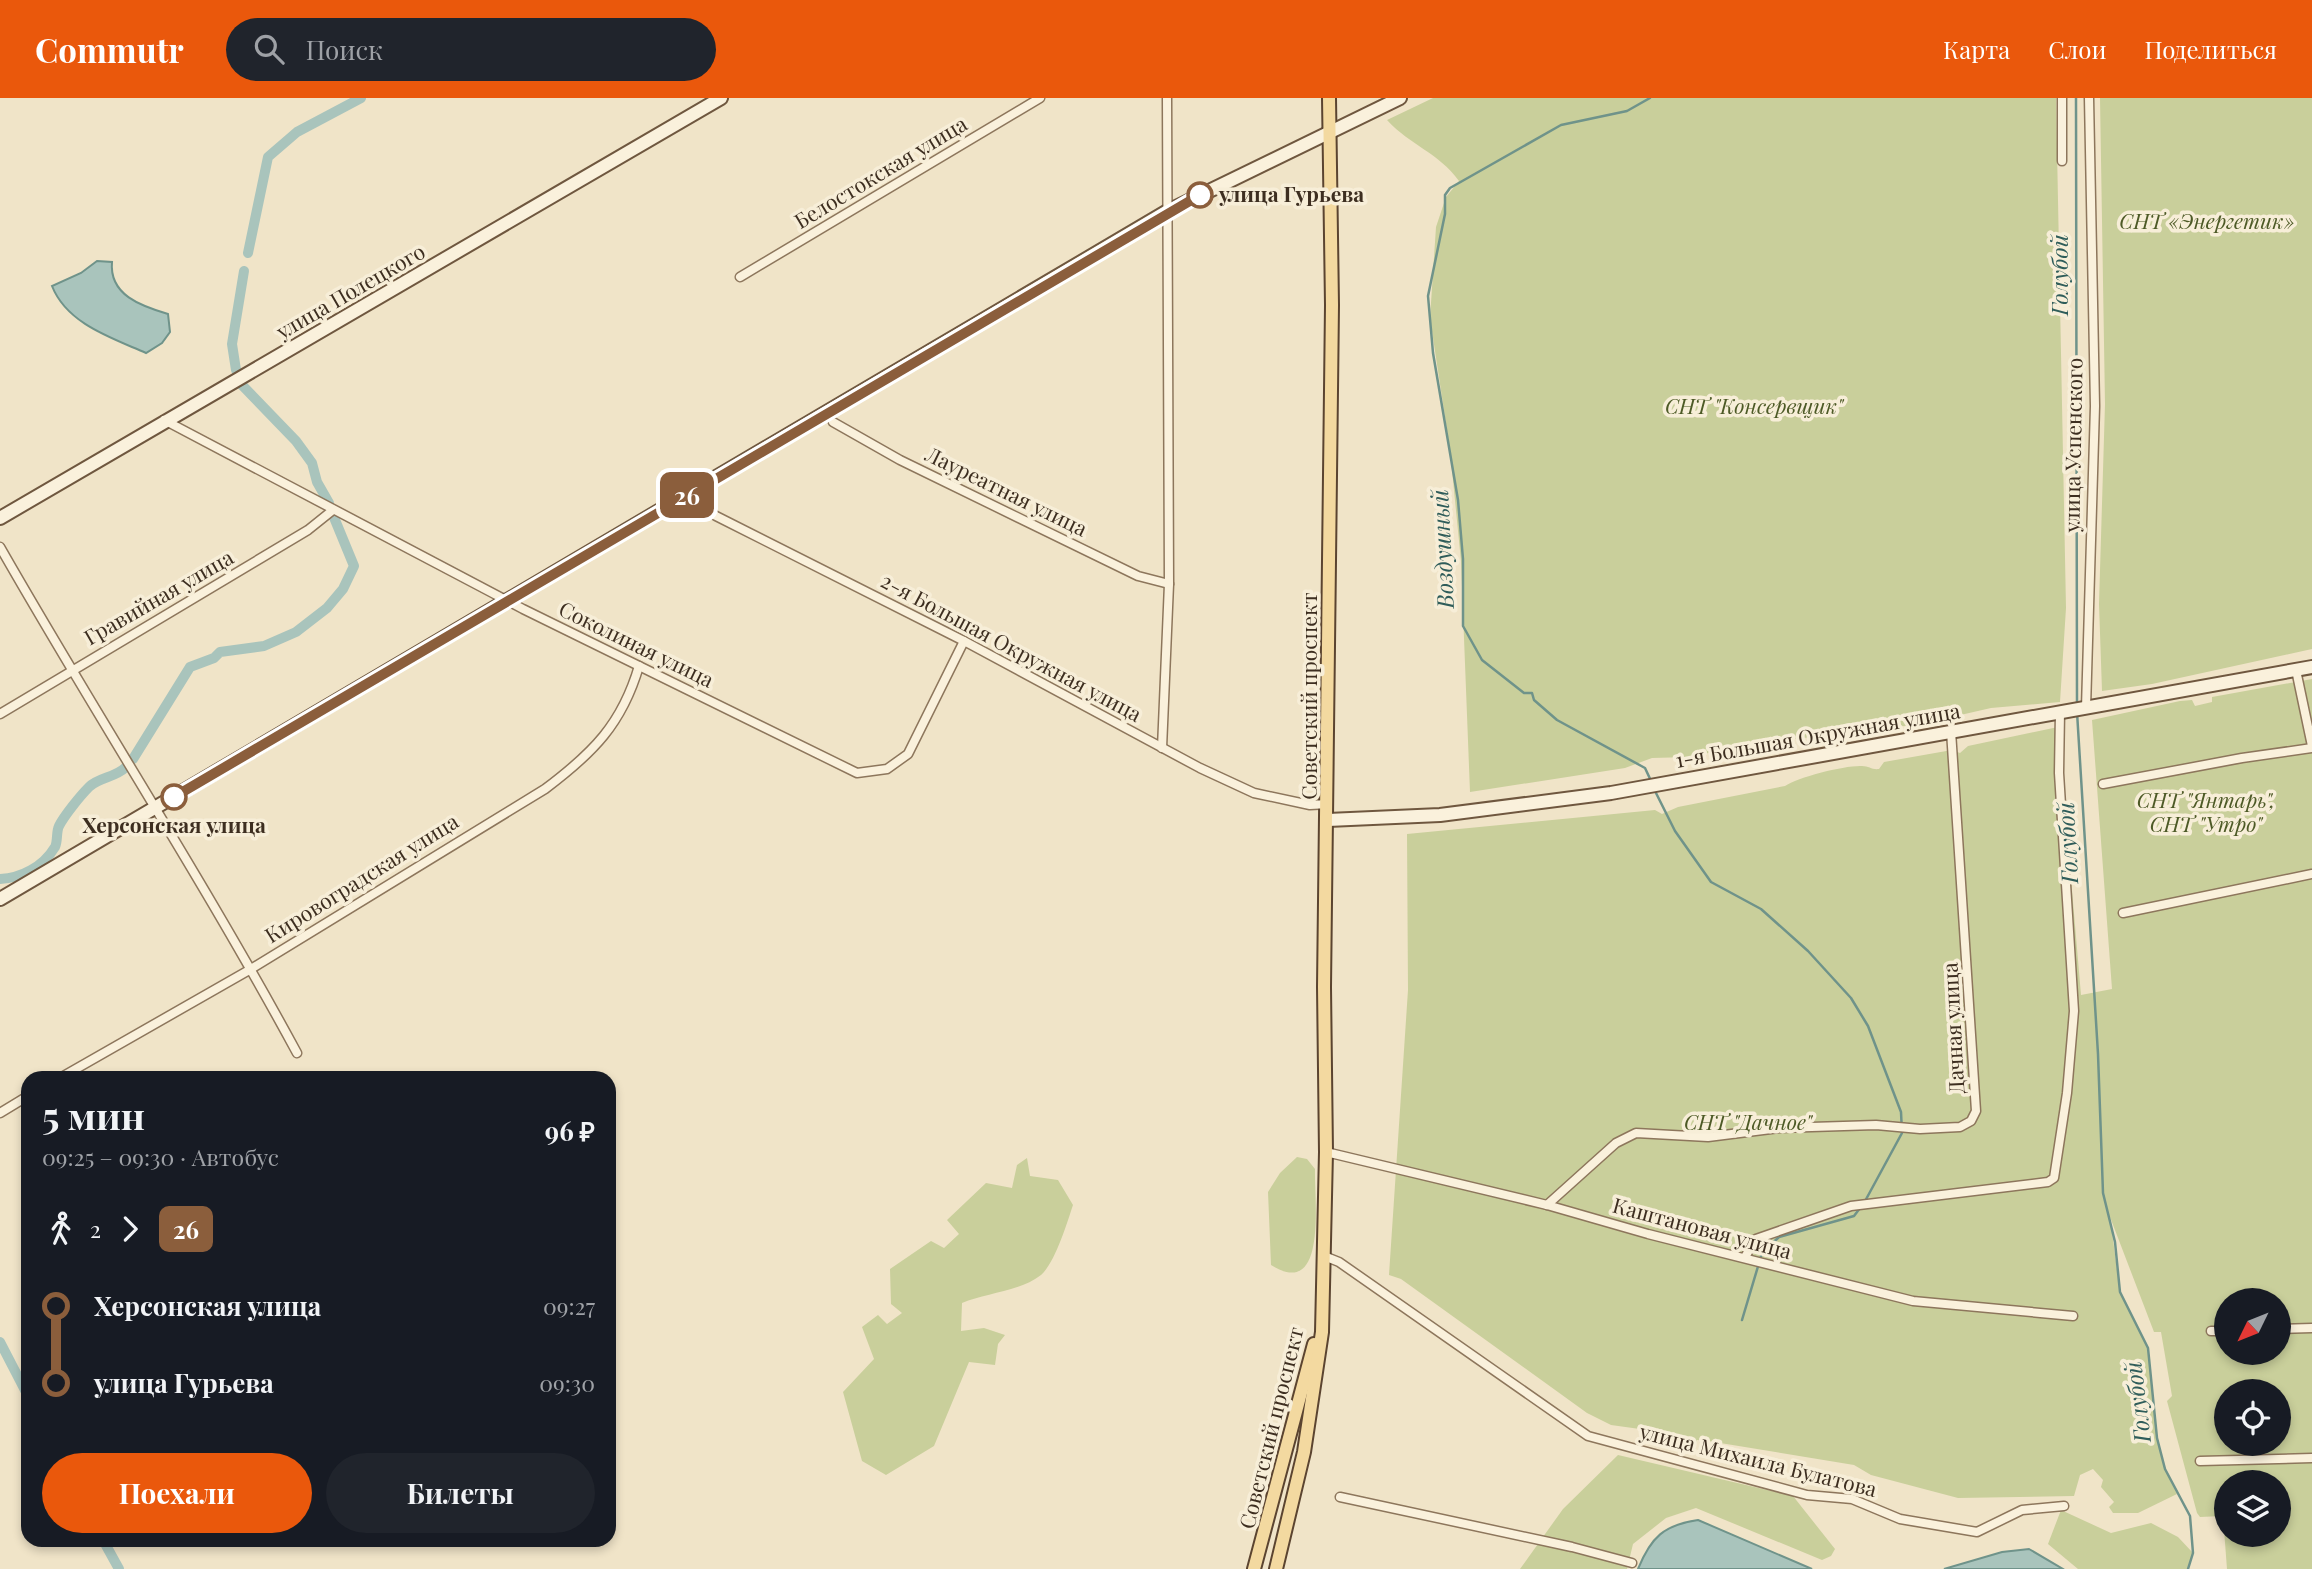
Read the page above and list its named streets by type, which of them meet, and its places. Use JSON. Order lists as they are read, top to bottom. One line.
{"streets":{"main road":["Советский проспект"],"street":["Белостокская улица","улица Полецкого","улица Успенского","Лауреатная улица","Гравийная улица","Соколиная улица","2-я Большая Окружная улица","1-я Большая Окружная улица","Кировоградская улица","Дачная улица","Каштановая улица","улица Михаила Булатова"]},"crossings":[["улица Полецкого","Соколиная улица"],["улица Успенского","1-я Большая Окружная улица"],["Гравийная улица","Соколиная улица"],["Соколиная улица","2-я Большая Окружная улица"],["Соколиная улица","Кировоградская улица"],["2-я Большая Окружная улица","Советский проспект"],["Советский проспект","1-я Большая Окружная улица"],["Советский проспект","Каштановая улица"],["Советский проспект","улица Михаила Булатова"],["1-я Большая Окружная улица","Дачная улица"],["Дачная улица","Каштановая улица"]],"water":["Голубой","Воздушный"],"parks":["СНТ «Энергетик»","СНТ \"Консервщик\"","СНТ \"Янтарь\", СНТ \"Утро\"","СНТ \"Дачное\""],"places":["улица Гурьева","Херсонская улица"],"lines":["bus line 26"],"north":"bottom left","page":{"header":"Commutr","search":"Поиск","nav":["Карта","Слои","Поделиться"],"on_map":"26","heading":["5 мин","09:25 – 09:30 · Автобус","96 ₽"],"legs":["2","26"],"list":[{"name":"Херсонская улица","value":"09:27"},{"name":"улица Гурьева","value":"09:30"}],"buttons":["Поехали","Билеты"]}}
